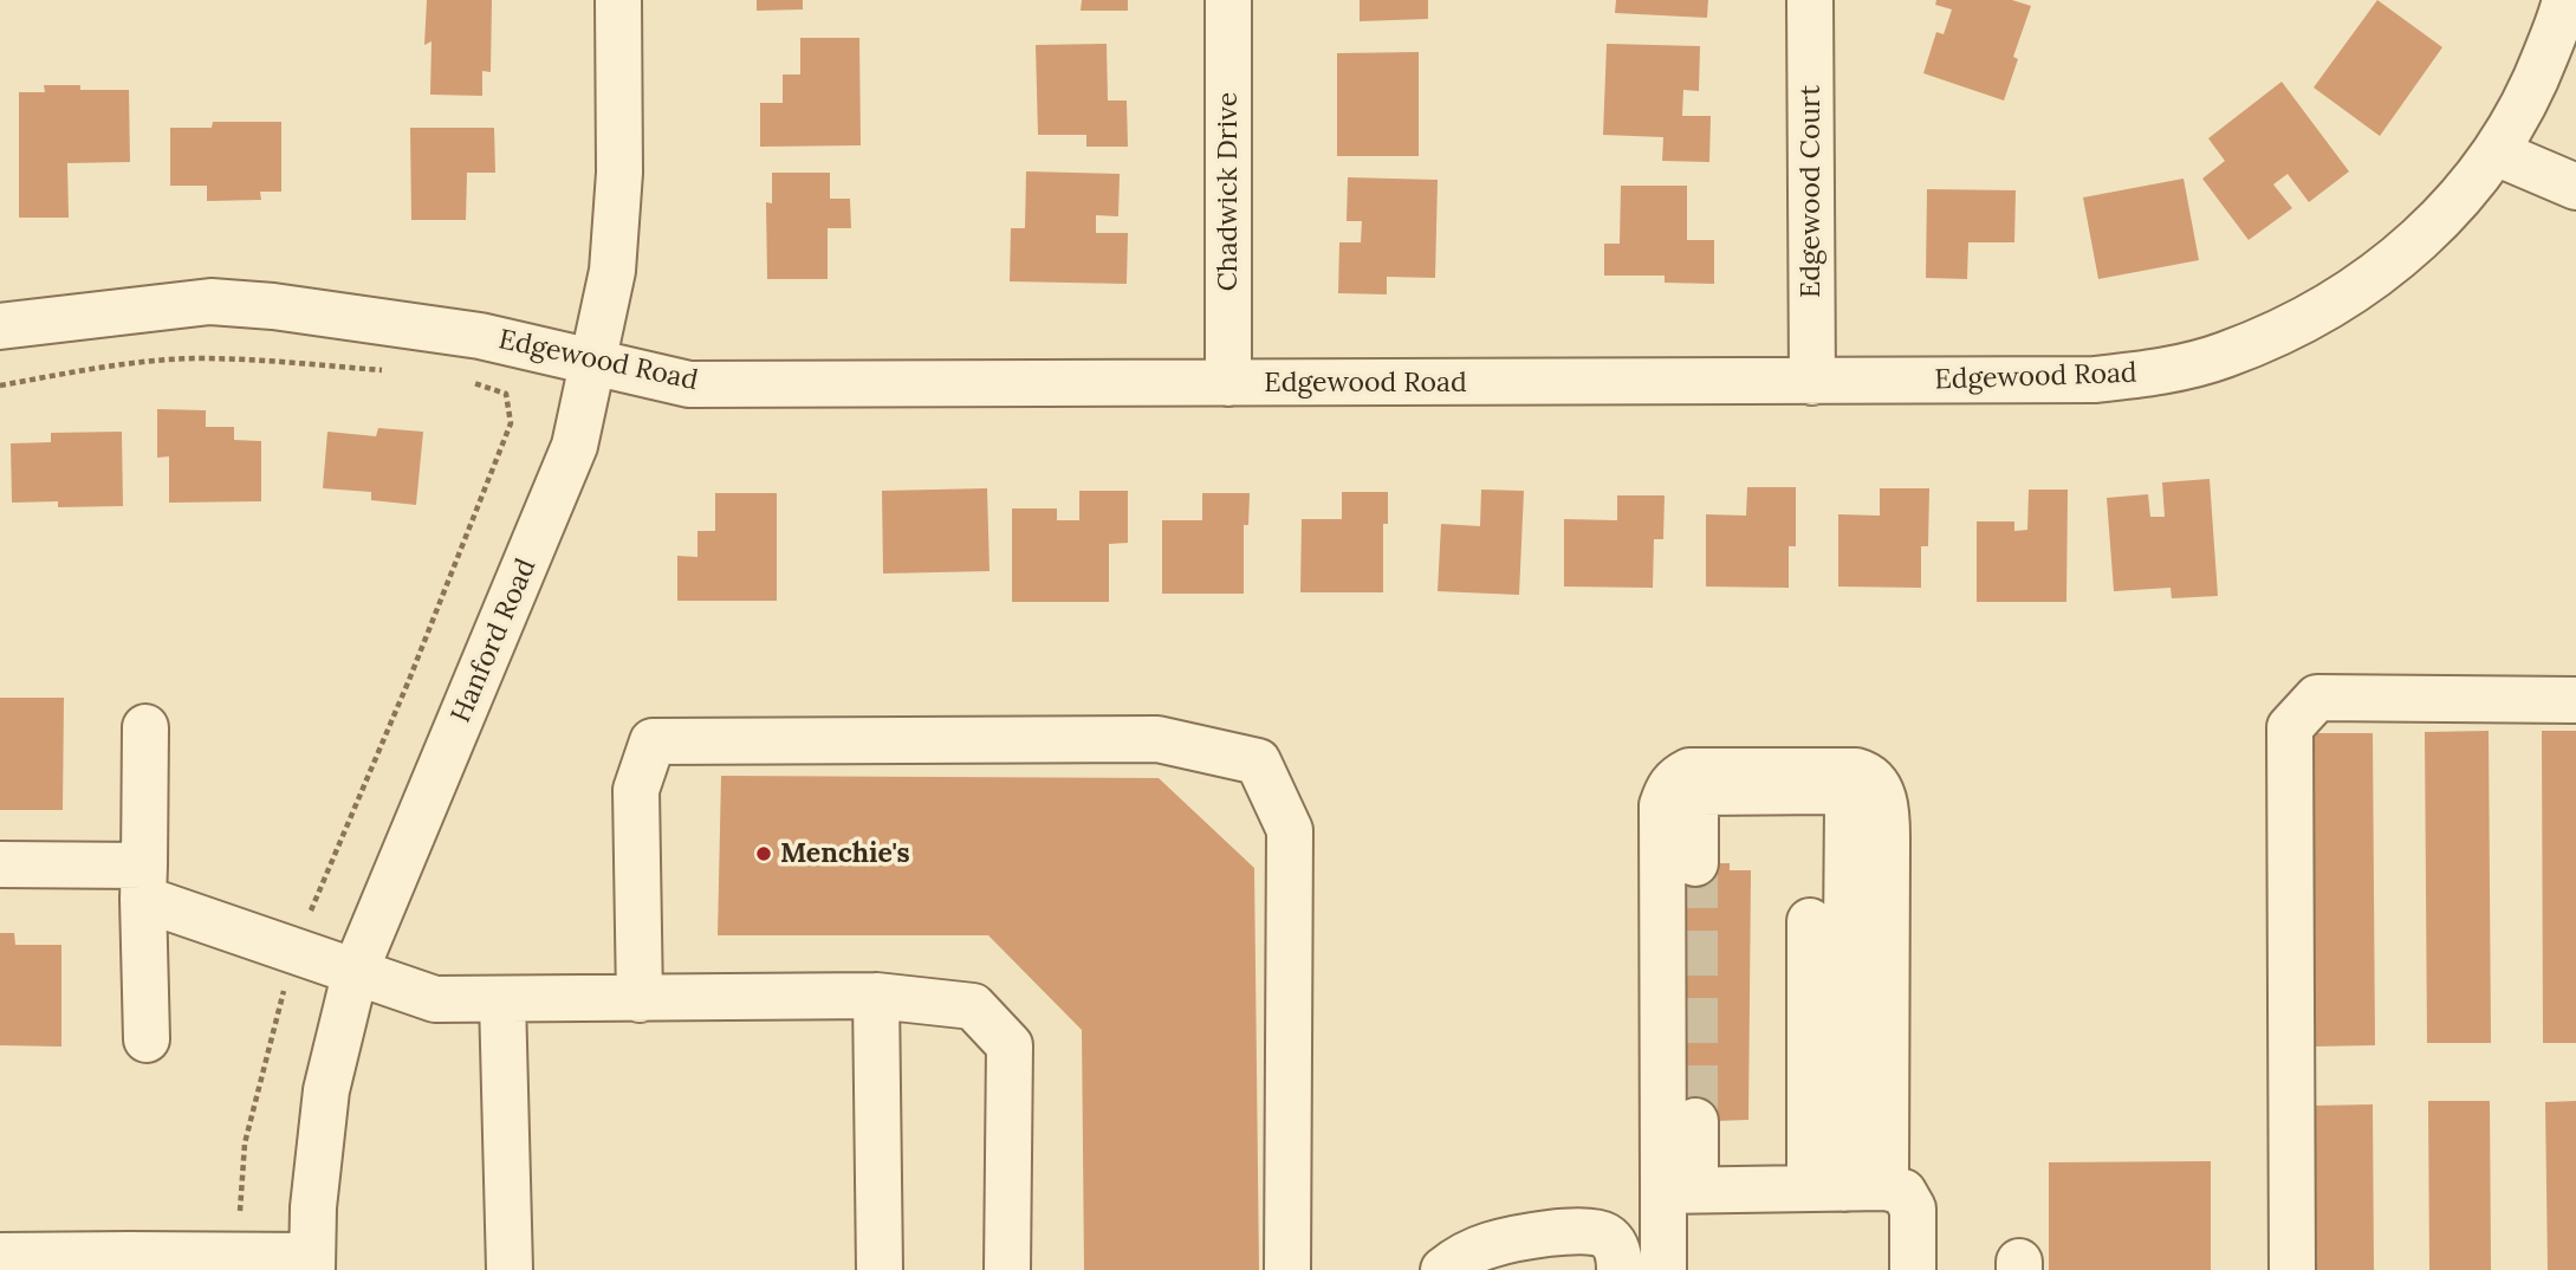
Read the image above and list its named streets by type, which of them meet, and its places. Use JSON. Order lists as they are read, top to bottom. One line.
{"streets":{"street":["Chadwick Drive","Edgewood Court","Edgewood Road","Hanford Road"]},"crossings":[["Chadwick Drive","Edgewood Road"],["Edgewood Court","Edgewood Road"],["Edgewood Road","Hanford Road"]],"places":["Menchie's"]}
